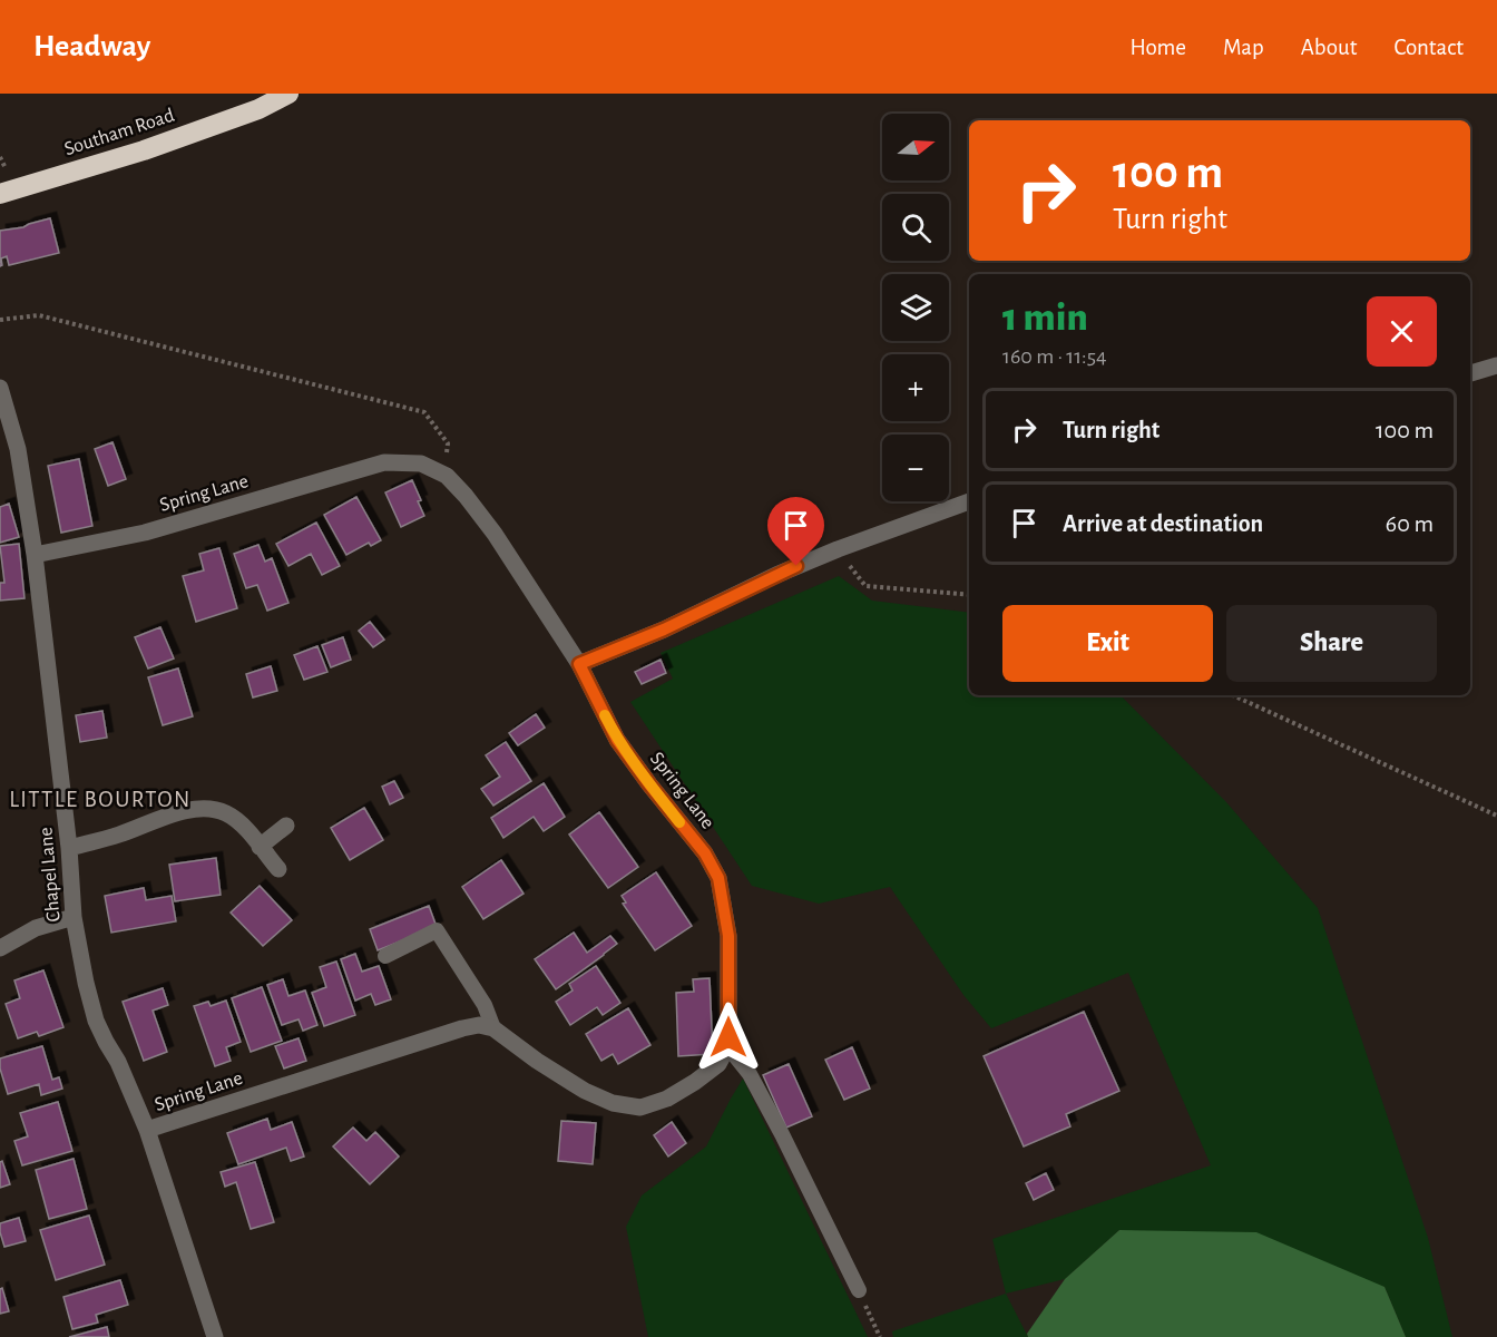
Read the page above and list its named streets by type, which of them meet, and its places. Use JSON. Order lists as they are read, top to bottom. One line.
{"streets":{"highway":["Southam Road"],"street":["Spring Lane","Chapel Lane"]},"crossings":[["Spring Lane","Chapel Lane"]],"districts":["LITTLE BOURTON"],"north":"right","page":{"header":"Headway","nav":["Home","Map","About","Contact"],"map_buttons":["+","−"],"turn":["100 m","Turn right"],"heading":["1 min","160 m · 11:54"],"list":[{"name":"Turn right","value":"100 m"},{"name":"Arrive at destination","value":"60 m"}],"buttons":["Exit","Share"]}}
